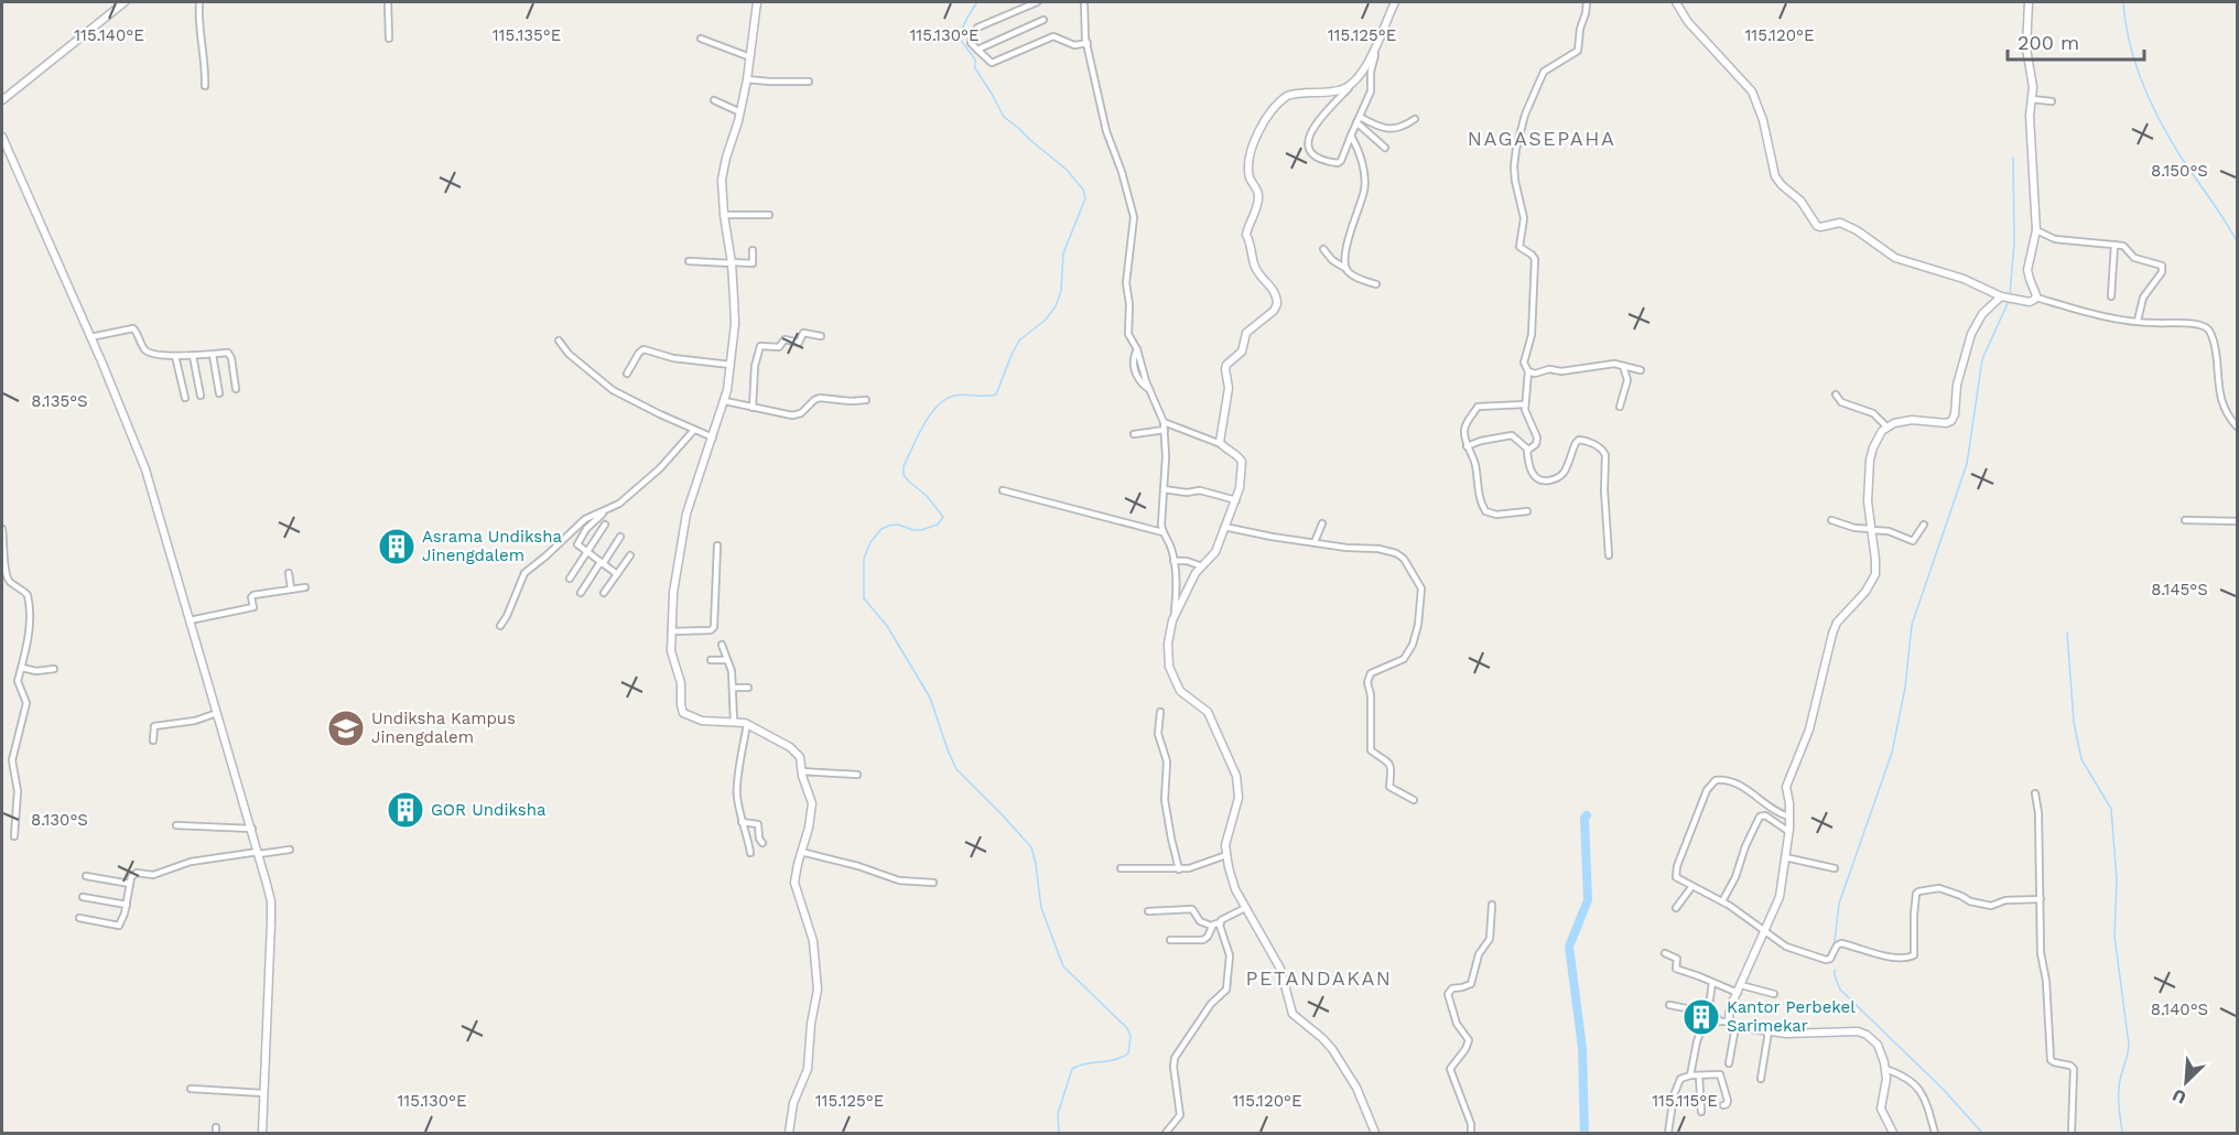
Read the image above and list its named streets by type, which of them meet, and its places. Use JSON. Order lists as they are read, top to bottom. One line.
{"districts":["NAGASEPAHA","PETANDAKAN"],"places":{"building":["Asrama Undiksha Jinengdalem","GOR Undiksha","Kantor Perbekel Sarimekar"],"school or university":["Undiksha Kampus Jinengdalem"]},"scale_bar":"200 m","north":"bottom left","coordinates":["115.140°E","115.135°E","115.130°E","115.125°E","115.120°E","8.150°S","8.135°S","8.145°S","8.130°S","8.140°S","115.115°E"]}
